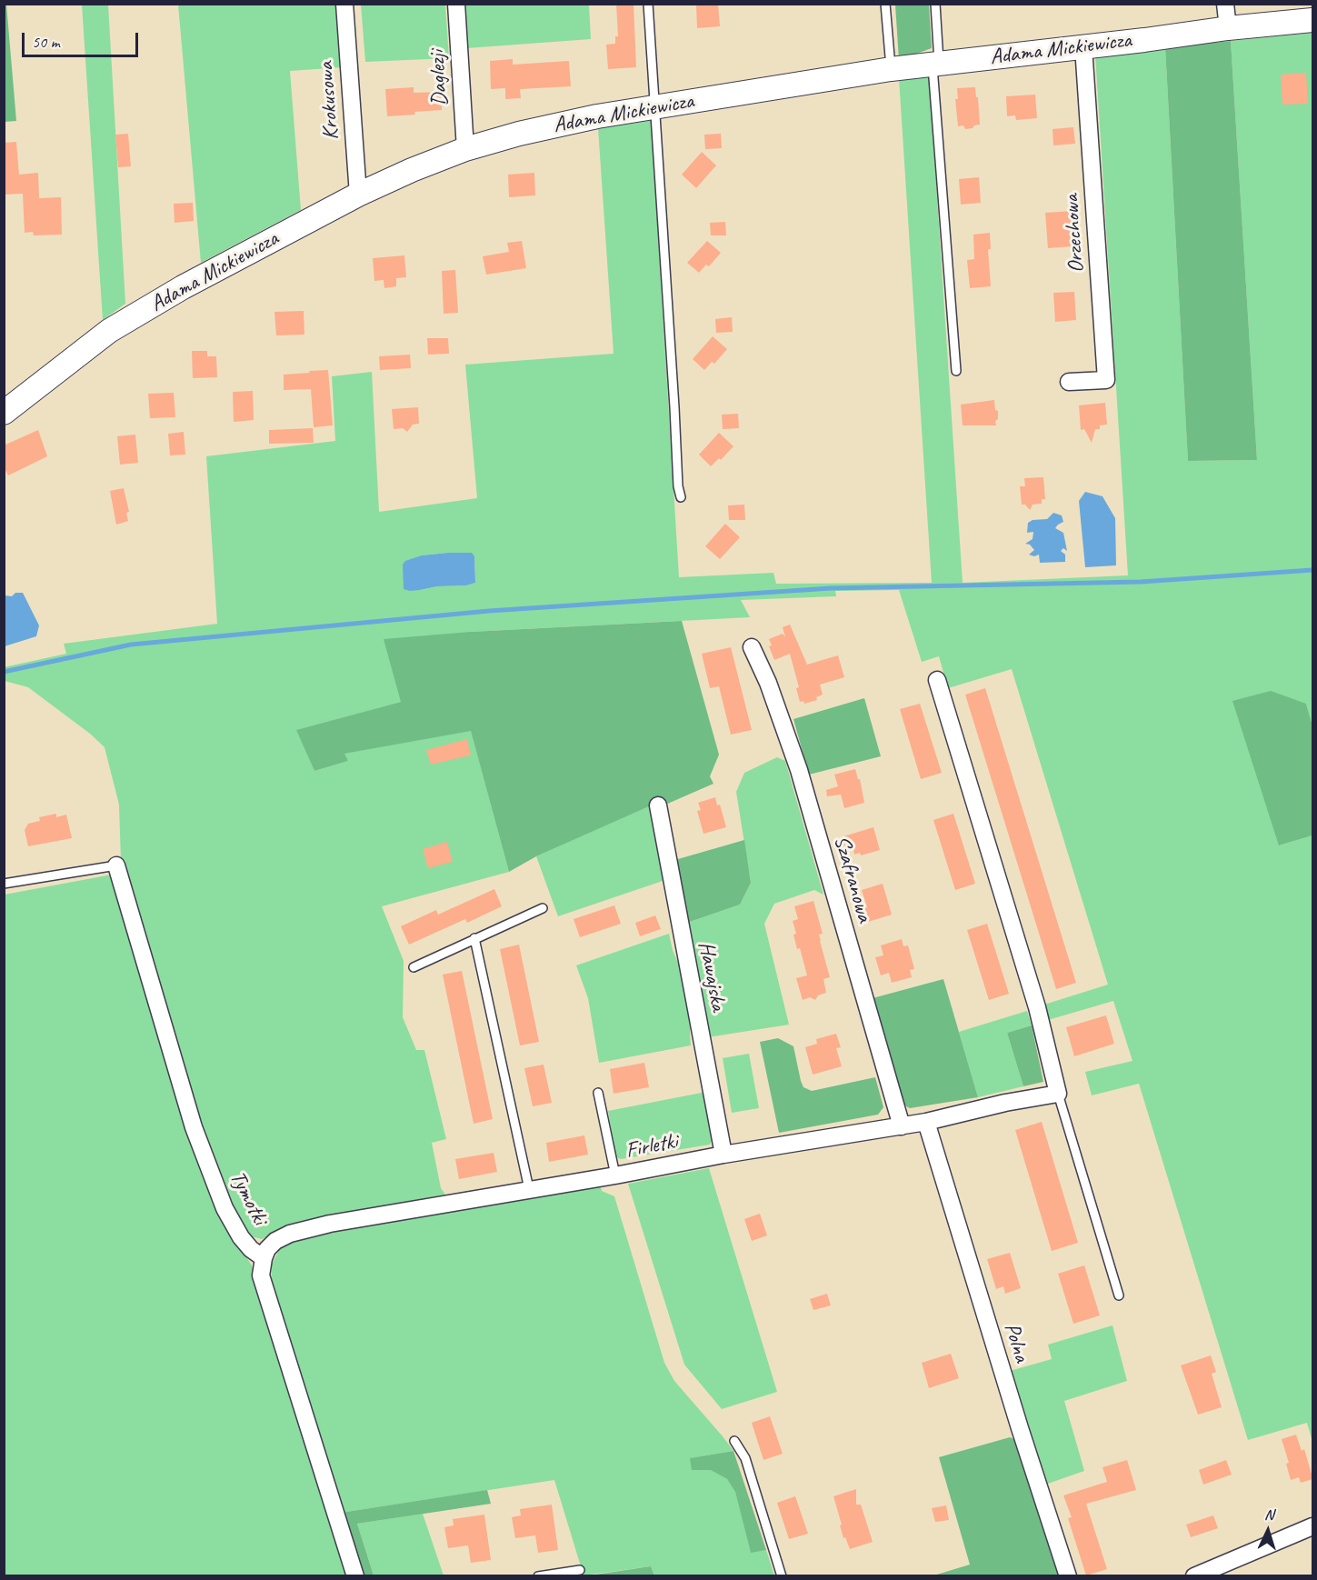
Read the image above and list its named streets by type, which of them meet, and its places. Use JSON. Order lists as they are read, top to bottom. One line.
{"streets":{"street":["Adama Mickiewicza","Daglezji","Krokusowa","Orzechowa","Szafranowa","Hawajska","Firletki","Tymotki","Polna"]},"crossings":[["Adama Mickiewicza","Daglezji"],["Adama Mickiewicza","Krokusowa"],["Adama Mickiewicza","Orzechowa"],["Szafranowa","Firletki"],["Hawajska","Firletki"],["Firletki","Tymotki"],["Firletki","Polna"]],"scale_bar":"50 m","north":"top"}
